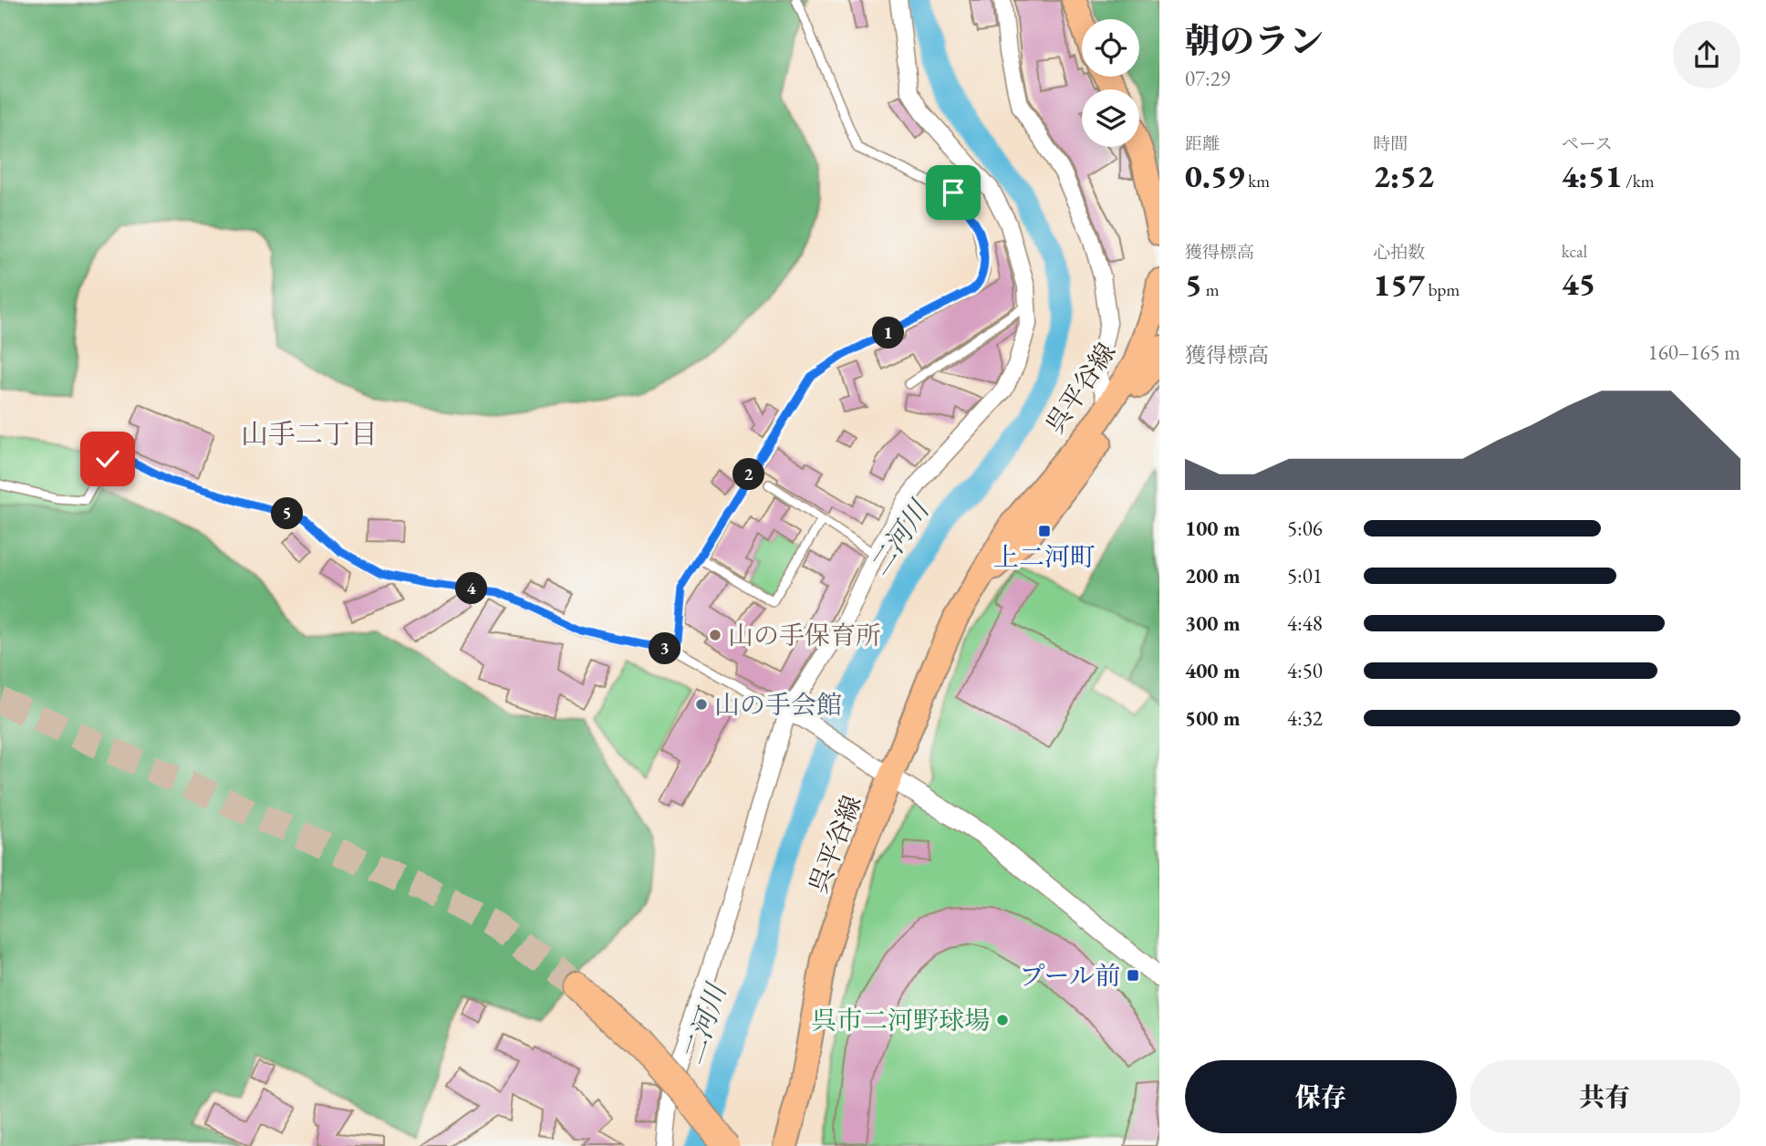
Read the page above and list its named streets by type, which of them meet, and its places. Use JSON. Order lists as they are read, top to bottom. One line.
{"streets":{"main road":["呉平谷線"]},"districts":["山手二丁目"],"water":["二河川"],"places":{"transit":["上二河町","プール前"],"other":["山の手保育所","山の手会館","呉市二河野球場"]},"page":{"heading":["朝のラン","07:29"],"stats":[["距離","0.59 km"],["時間","2:52"],["ペース","4:51 /km"],["獲得標高","5 m"],["心拍数","157 bpm"],["kcal","45"]],"pins":["1","2","5","4","3"],"chart":["獲得標高","160–165 m"],"list":[{"name":"100 m","note":"5:06"},{"name":"200 m","note":"5:01"},{"name":"300 m","note":"4:48"},{"name":"400 m","note":"4:50"},{"name":"500 m","note":"4:32"}],"buttons":["保存","共有"]}}
